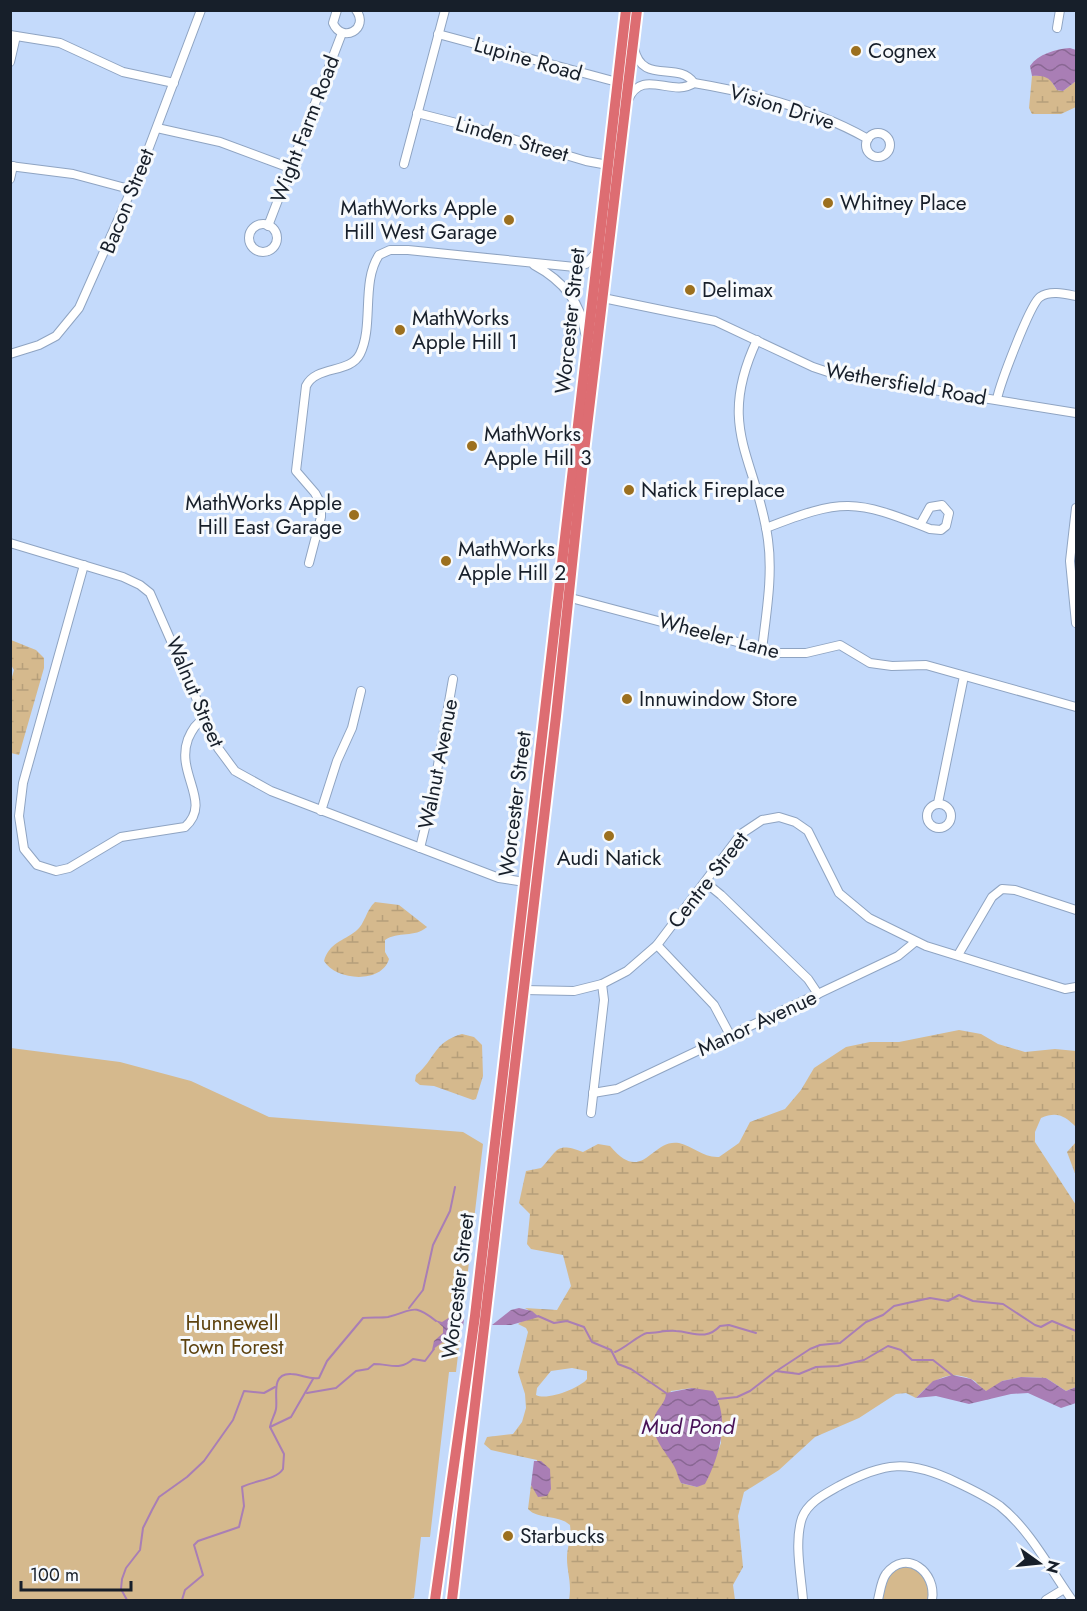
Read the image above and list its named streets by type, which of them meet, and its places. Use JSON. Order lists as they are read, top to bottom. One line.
{"streets":{"highway":["Worcester Street"],"street":["Lupine Road","Vision Drive","Wight Farm Road","Linden Street","Bacon Street","Wethersfield Road","Wheeler Lane","Walnut Street","Walnut Avenue","Centre Street","Manor Avenue"]},"crossings":[["Lupine Road","Worcester Street"],["Vision Drive","Worcester Street"],["Linden Street","Worcester Street"],["Worcester Street","Wethersfield Road"],["Worcester Street","Wheeler Lane"],["Worcester Street","Walnut Street"],["Worcester Street","Centre Street"],["Walnut Street","Walnut Avenue"],["Centre Street","Manor Avenue"]],"water":["Mud Pond"],"parks":["Hunnewell Town Forest"],"places":["Cognex","Whitney Place","MathWorks Apple Hill West Garage","Delimax","MathWorks Apple Hill 1","MathWorks Apple Hill 3","Natick Fireplace","MathWorks Apple Hill East Garage","MathWorks Apple Hill 2","Innuwindow Store","Audi Natick","Starbucks"],"scale_bar":"100 m","north":"right"}
